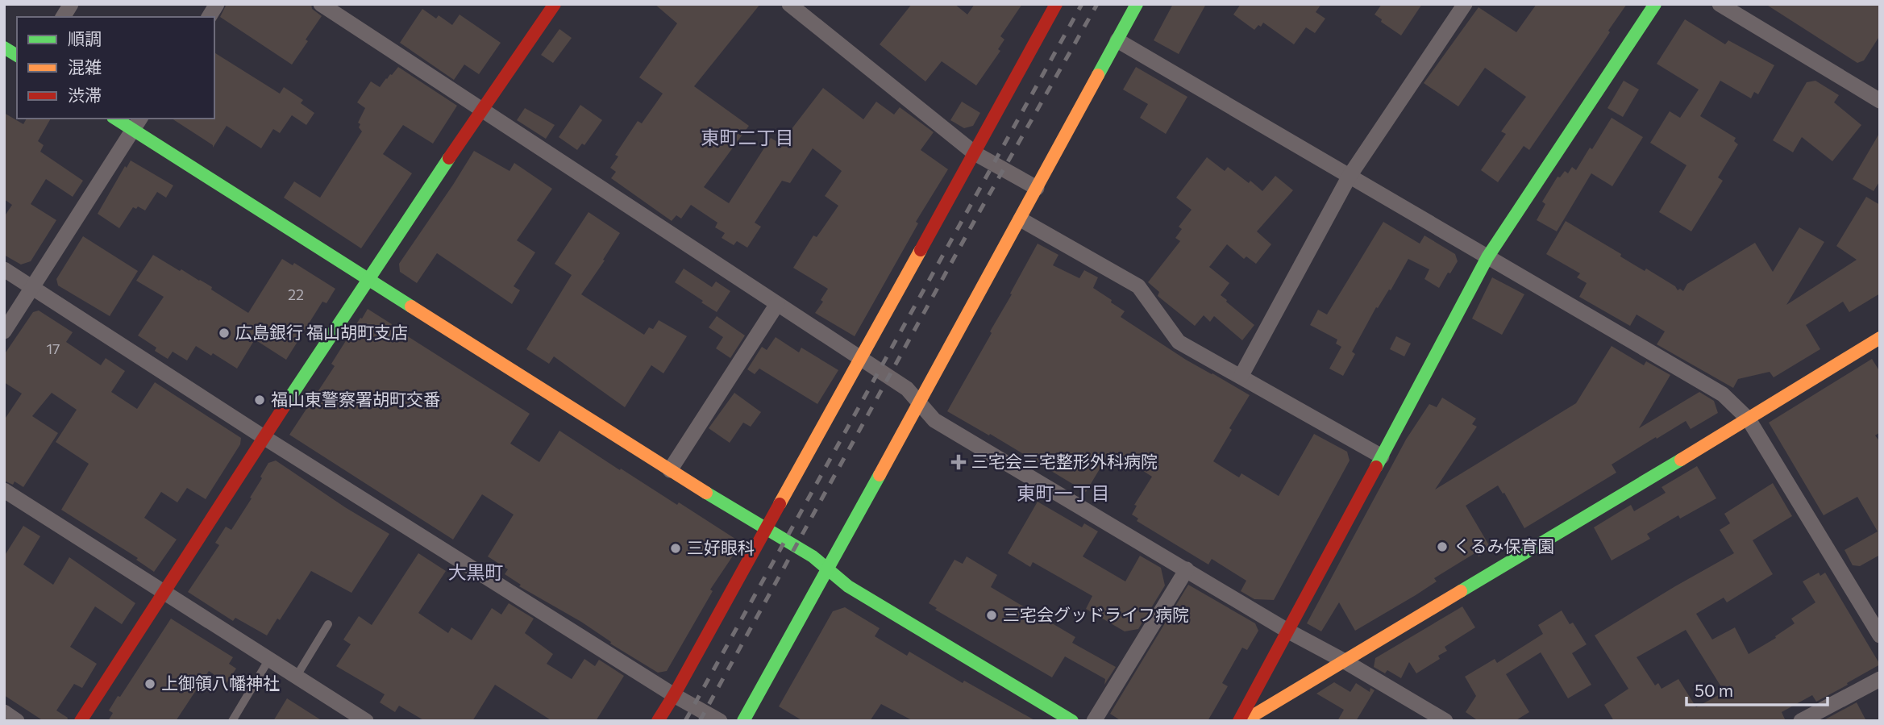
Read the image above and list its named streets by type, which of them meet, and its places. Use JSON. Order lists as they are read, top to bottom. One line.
{"districts":["東町二丁目","東町一丁目","大黒町"],"places":{"other":["広島銀行 福山胡町支店","福山東警察署胡町交番","くるみ保育園","三好眼科","三宅会グッドライフ病院","上御領八幡神社"],"health":["三宅会三宅整形外科病院"]},"house_numbers":["22","17"],"legend":["順調","混雑","渋滞"],"scale_bar":"50 m"}
